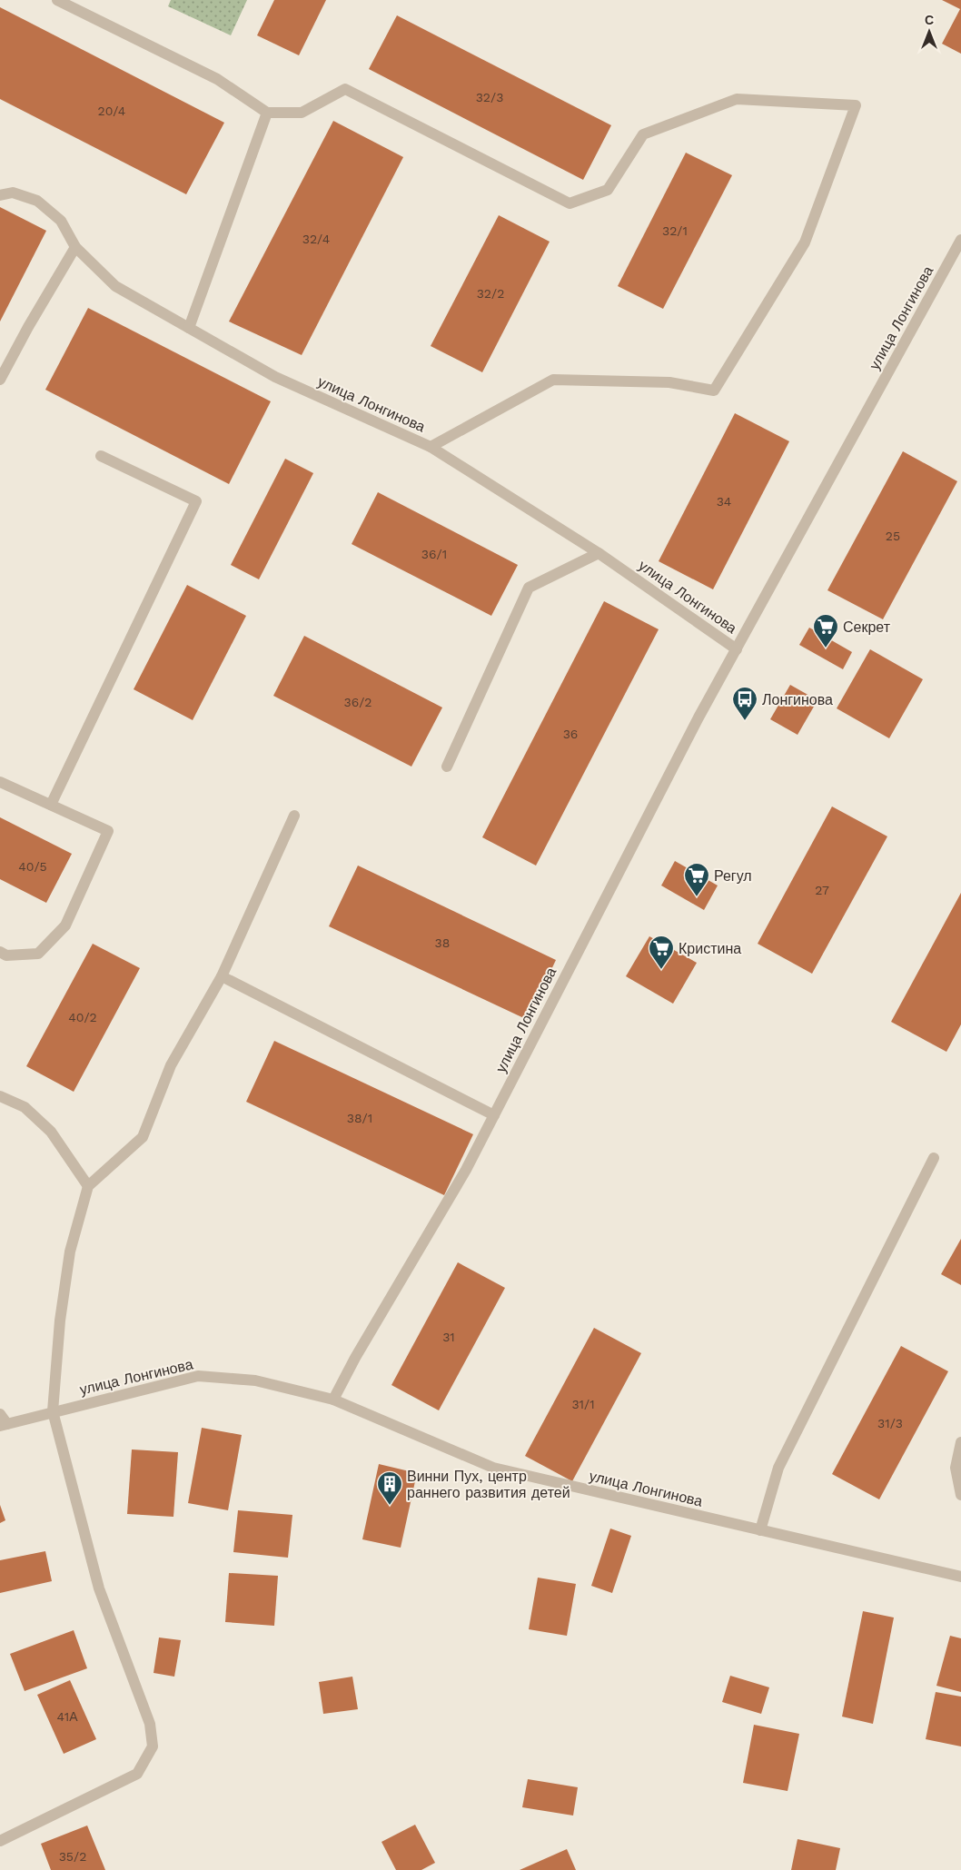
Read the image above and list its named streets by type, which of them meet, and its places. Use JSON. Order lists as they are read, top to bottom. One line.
{"streets":{"street":["улица Лонгинова"]},"places":{"supermarket":["Секрет","Регул","Кристина"],"bus stop":["Лонгинова"],"building":["Винни Пух, центр раннего развития детей"]},"house_numbers":["32/3","20/4","32/1","32/4","32/2","34","25","36/1","36/2","36","40/5","27","38","40/2","38/1","31","31/1","31/3","41А","35/2"],"north":"top"}
